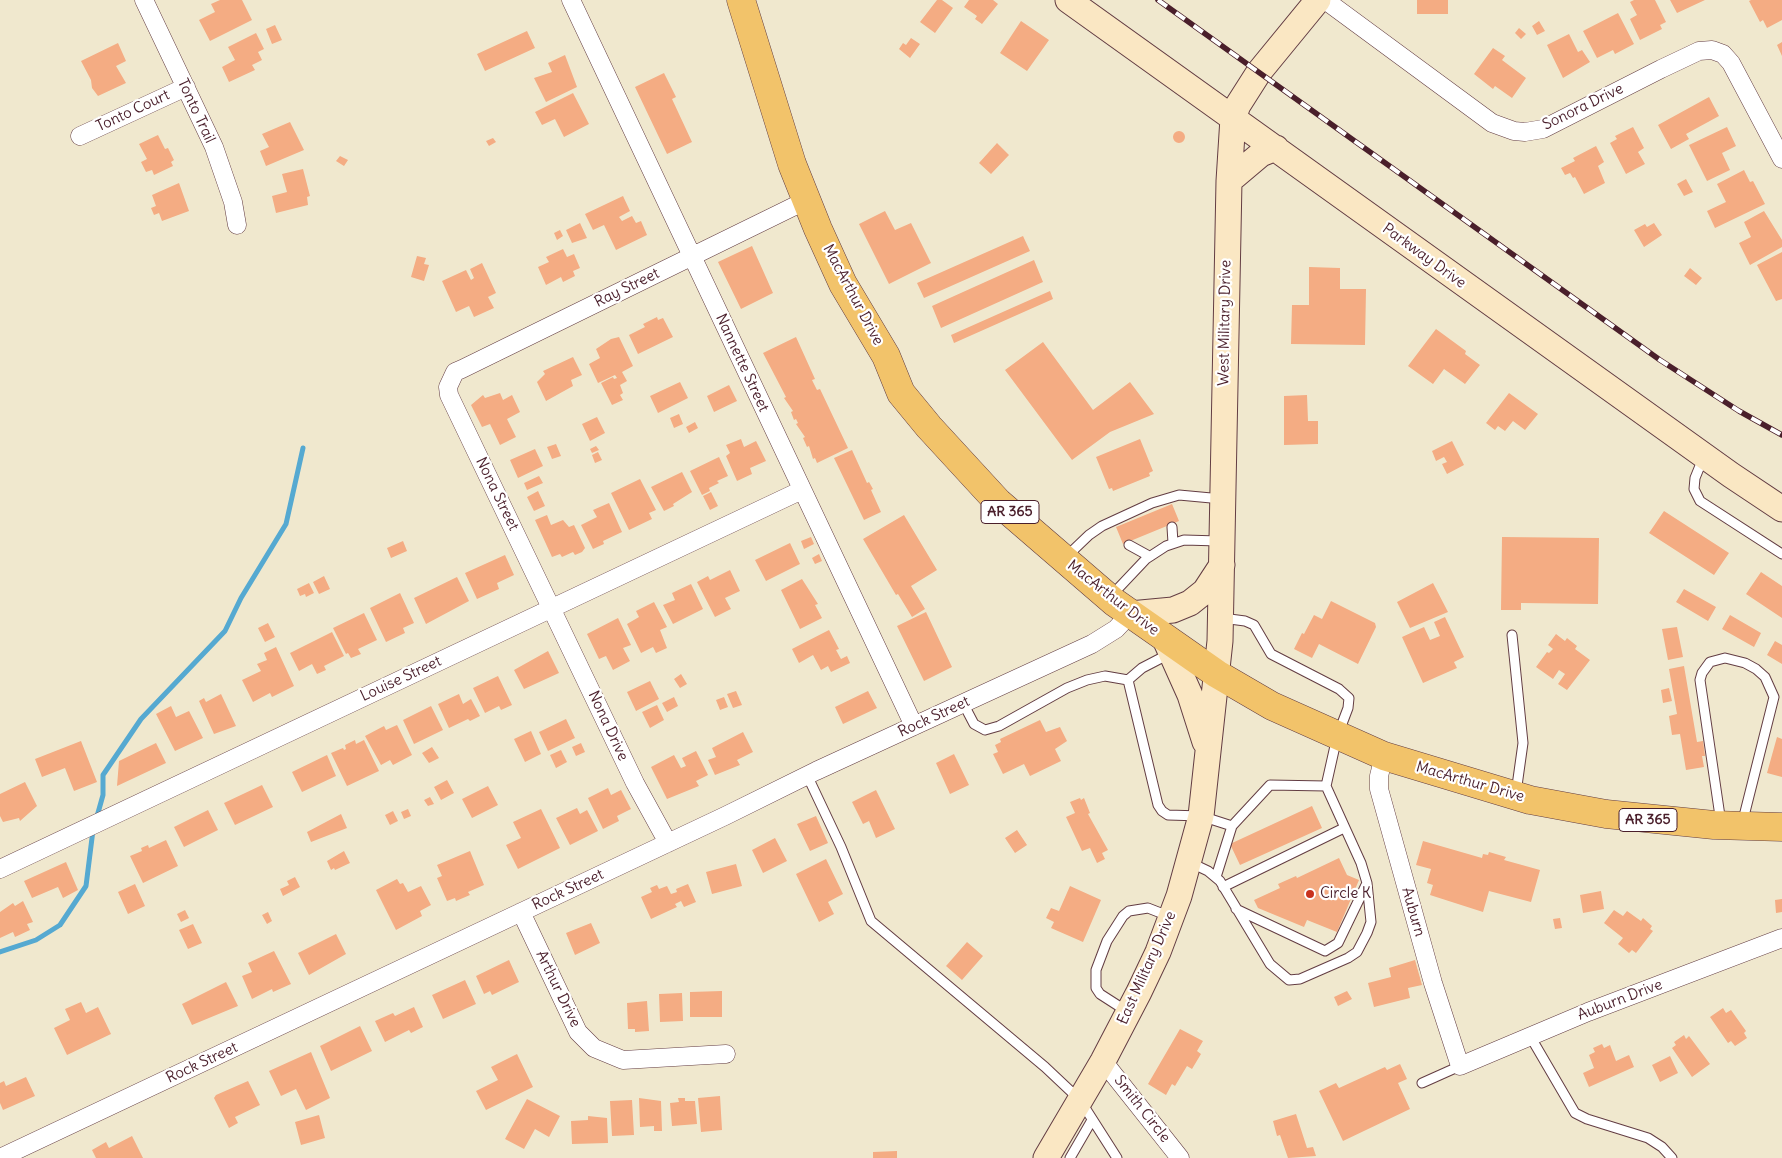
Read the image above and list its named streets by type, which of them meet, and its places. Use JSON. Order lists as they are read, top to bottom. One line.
{"streets":{"main road":["MacArthur Drive","AR 365"],"street":["Sonora Drive","Tonto Court","Tonto Trail","Parkway Drive","Ray Street","West Military Drive","Nannette Street","Nona Street","Louise Street","Rock Street","Nona Drive","Auburn","East Military Drive","Arthur Drive","Auburn Drive","Smith Circle"]},"crossings":[["Tonto Court","Tonto Trail"],["Parkway Drive","West Military Drive"],["Ray Street","MacArthur Drive"],["Ray Street","Nannette Street"],["Ray Street","Nona Street"],["MacArthur Drive","West Military Drive"],["MacArthur Drive","Rock Street"],["MacArthur Drive","Auburn"],["MacArthur Drive","East Military Drive"],["West Military Drive","East Military Drive"],["Nannette Street","Louise Street"],["Nannette Street","Rock Street"],["Nona Street","Louise Street"],["Nona Street","Nona Drive"],["Louise Street","Nona Drive"],["Rock Street","Nona Drive"],["Rock Street","Arthur Drive"],["Auburn","Auburn Drive"],["East Military Drive","Smith Circle"]],"places":["Circle K"]}
